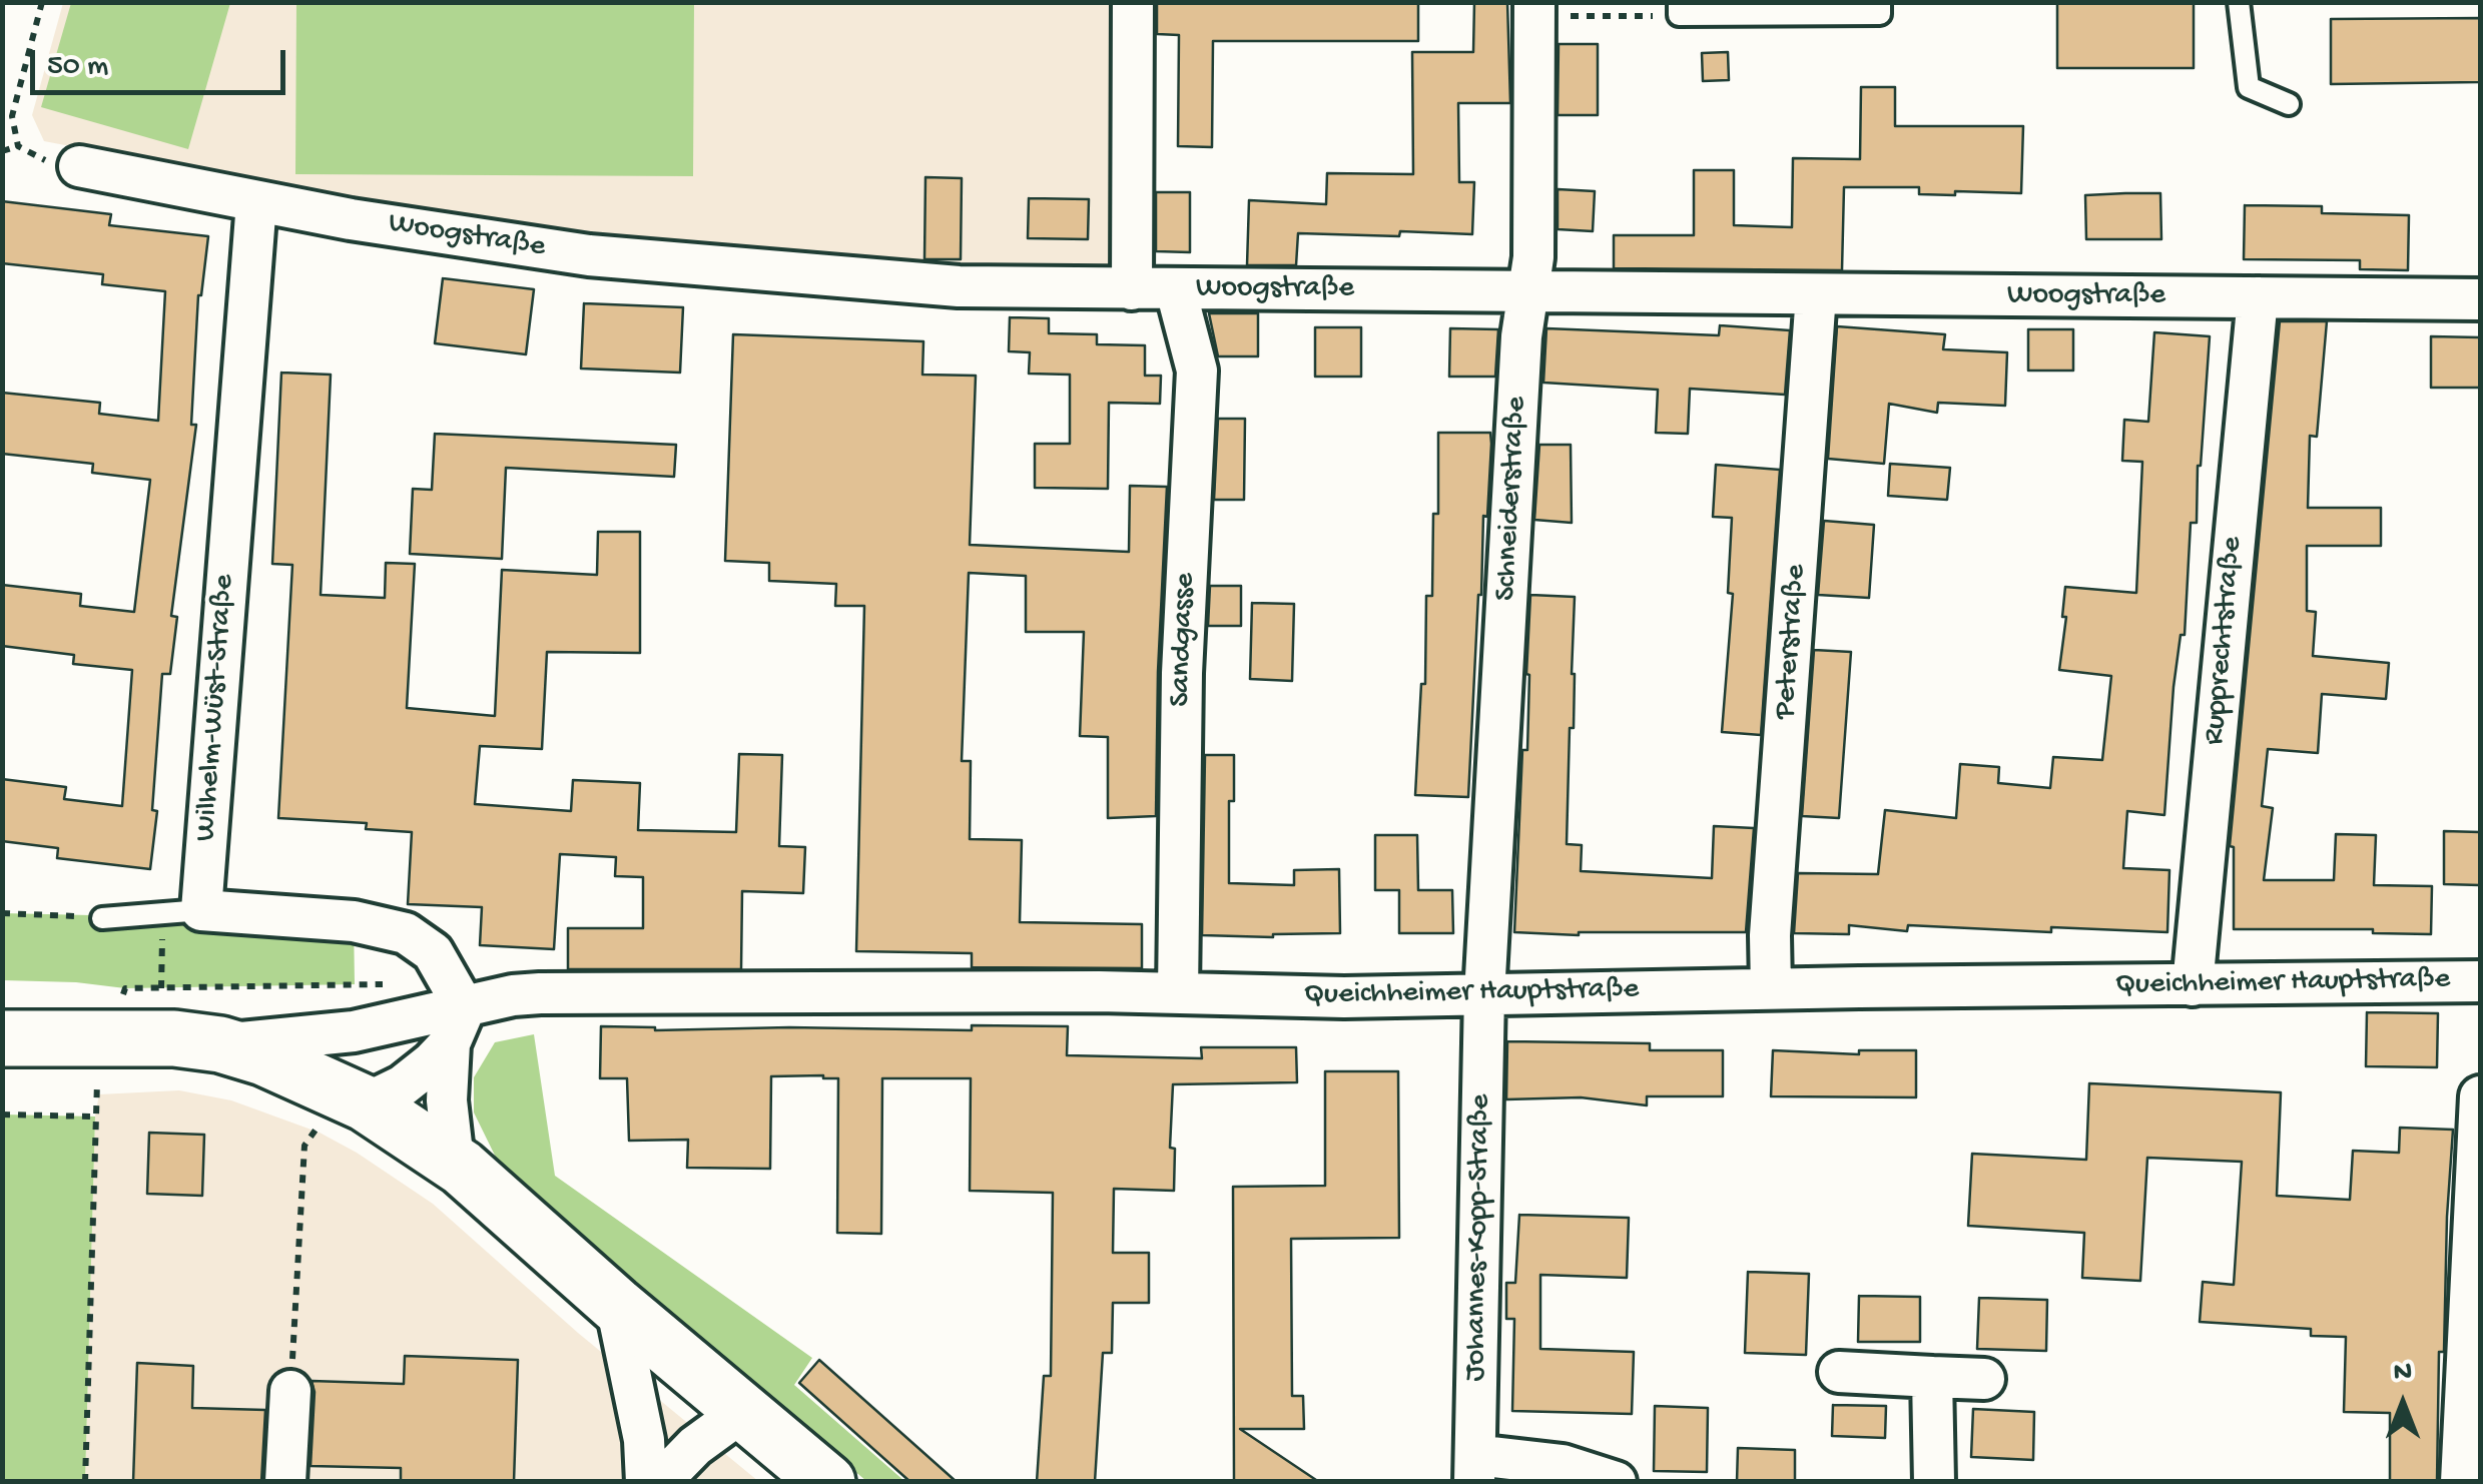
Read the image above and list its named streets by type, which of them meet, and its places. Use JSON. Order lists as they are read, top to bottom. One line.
{"streets":{"street":["Woogstraße","Schneiderstraße","Sandgasse","Rupprechtstraße","Peterstraße","Wilhelm-Wüst-Straße","Queichheimer Hauptstraße","Johannes-Kopp-Straße"]},"crossings":[["Woogstraße","Schneiderstraße"],["Woogstraße","Sandgasse"],["Woogstraße","Rupprechtstraße"],["Woogstraße","Peterstraße"],["Woogstraße","Wilhelm-Wüst-Straße"],["Schneiderstraße","Queichheimer Hauptstraße"],["Schneiderstraße","Johannes-Kopp-Straße"],["Sandgasse","Queichheimer Hauptstraße"],["Rupprechtstraße","Queichheimer Hauptstraße"],["Peterstraße","Queichheimer Hauptstraße"],["Queichheimer Hauptstraße","Johannes-Kopp-Straße"]],"scale_bar":"50 m","north":"top"}
